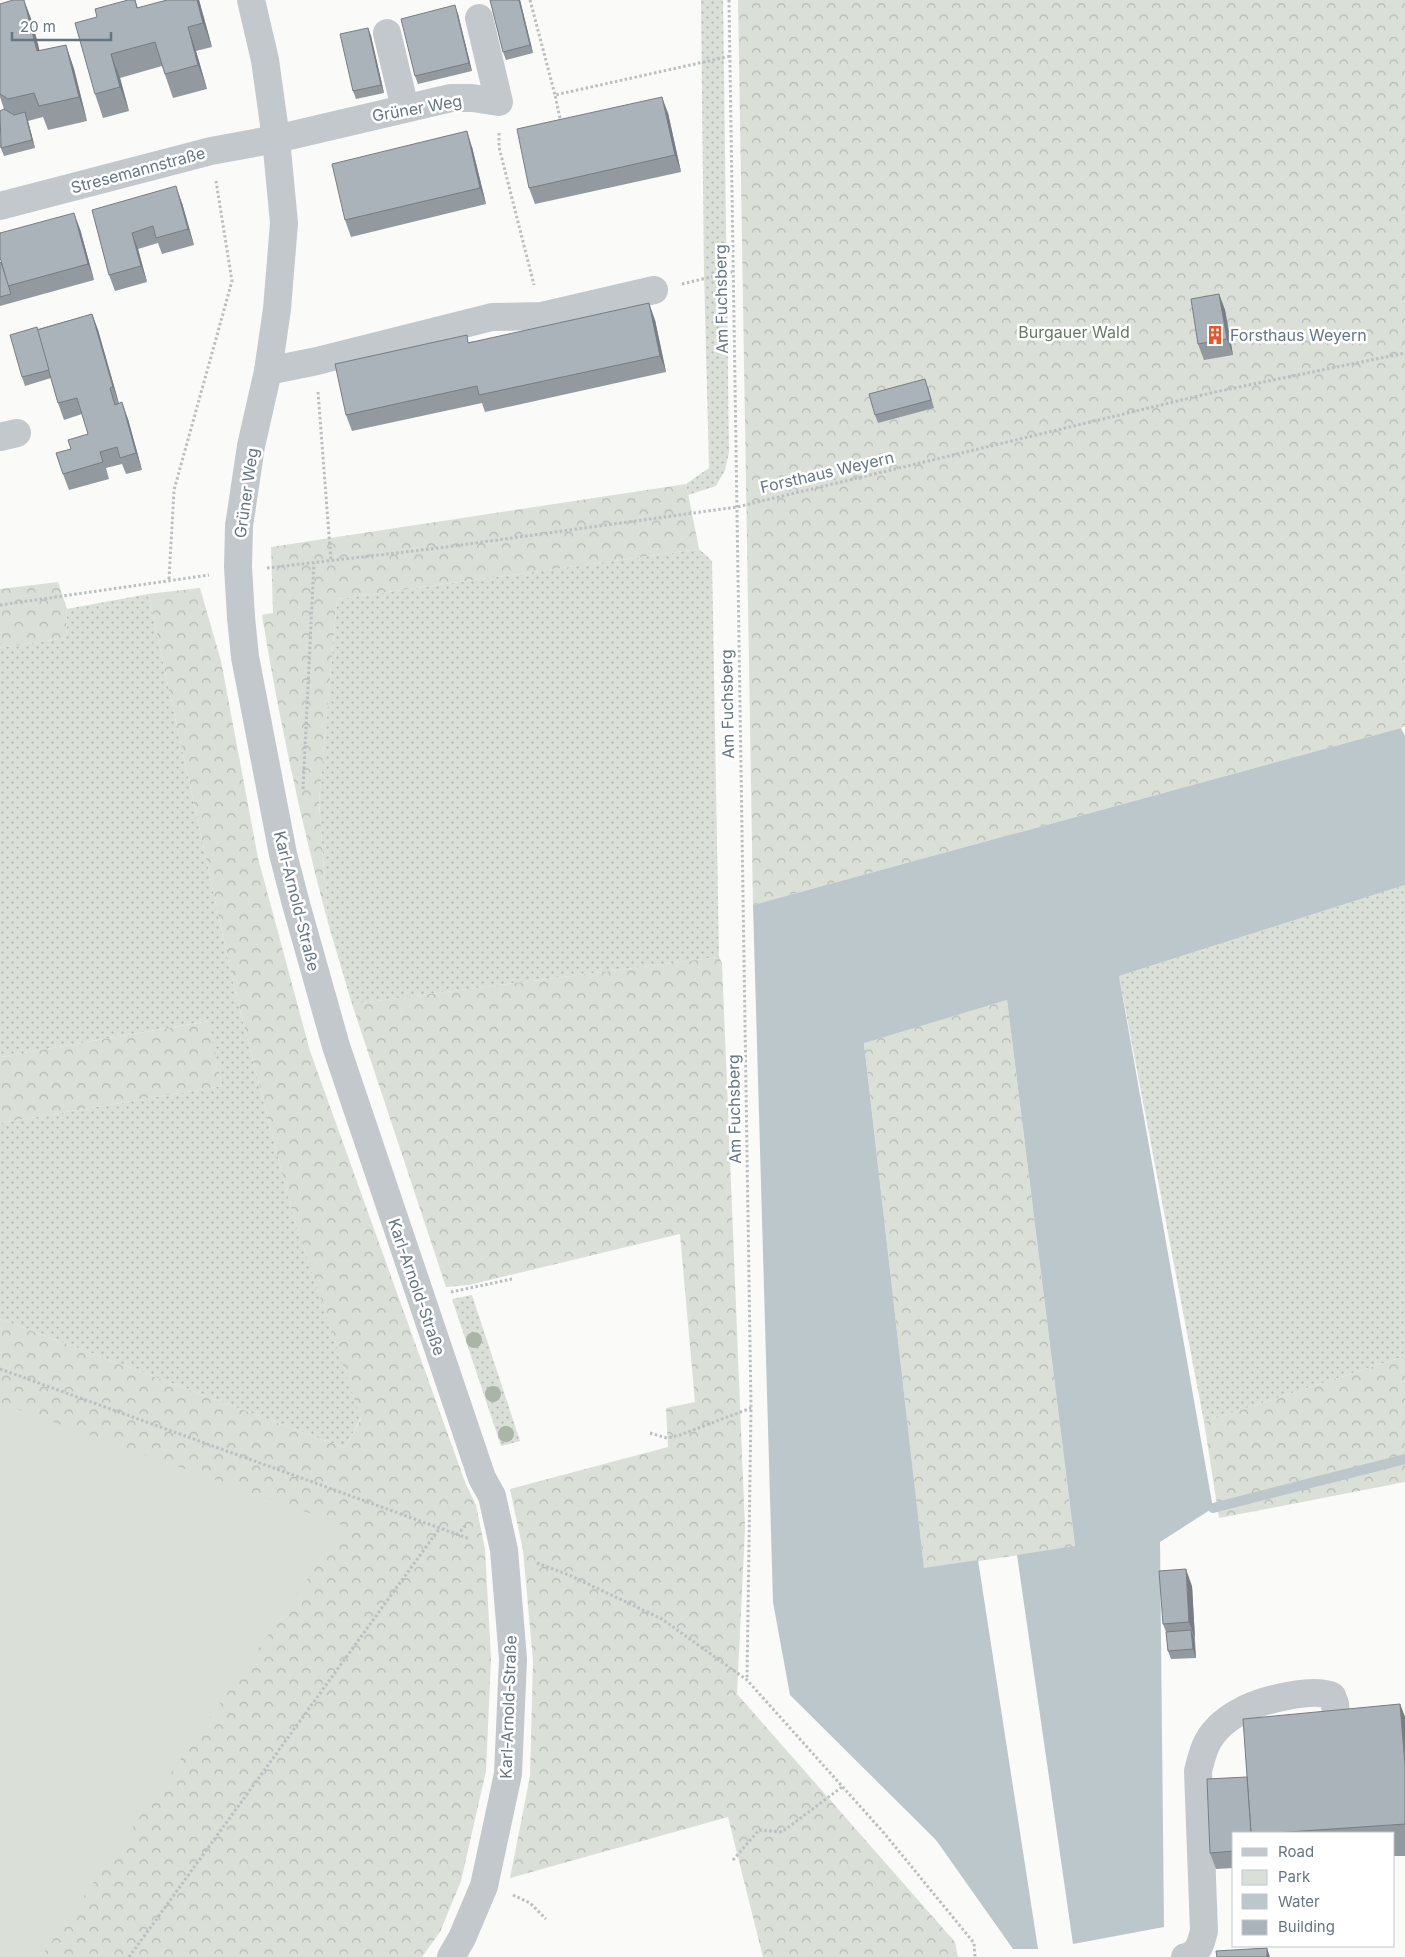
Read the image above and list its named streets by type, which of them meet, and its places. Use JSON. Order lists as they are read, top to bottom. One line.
{"streets":{"street":["Grüner Weg","Stresemannstraße","Karl-Arnold-Straße"],"path":["Am Fuchsberg","Forsthaus Weyern"]},"crossings":[["Grüner Weg","Stresemannstraße"],["Grüner Weg","Karl-Arnold-Straße"],["Am Fuchsberg","Forsthaus Weyern"]],"parks":["Burgauer Wald"],"places":{"building":["Forsthaus Weyern"]},"legend":["Road","Park","Water","Building"],"scale_bar":"20 m"}
